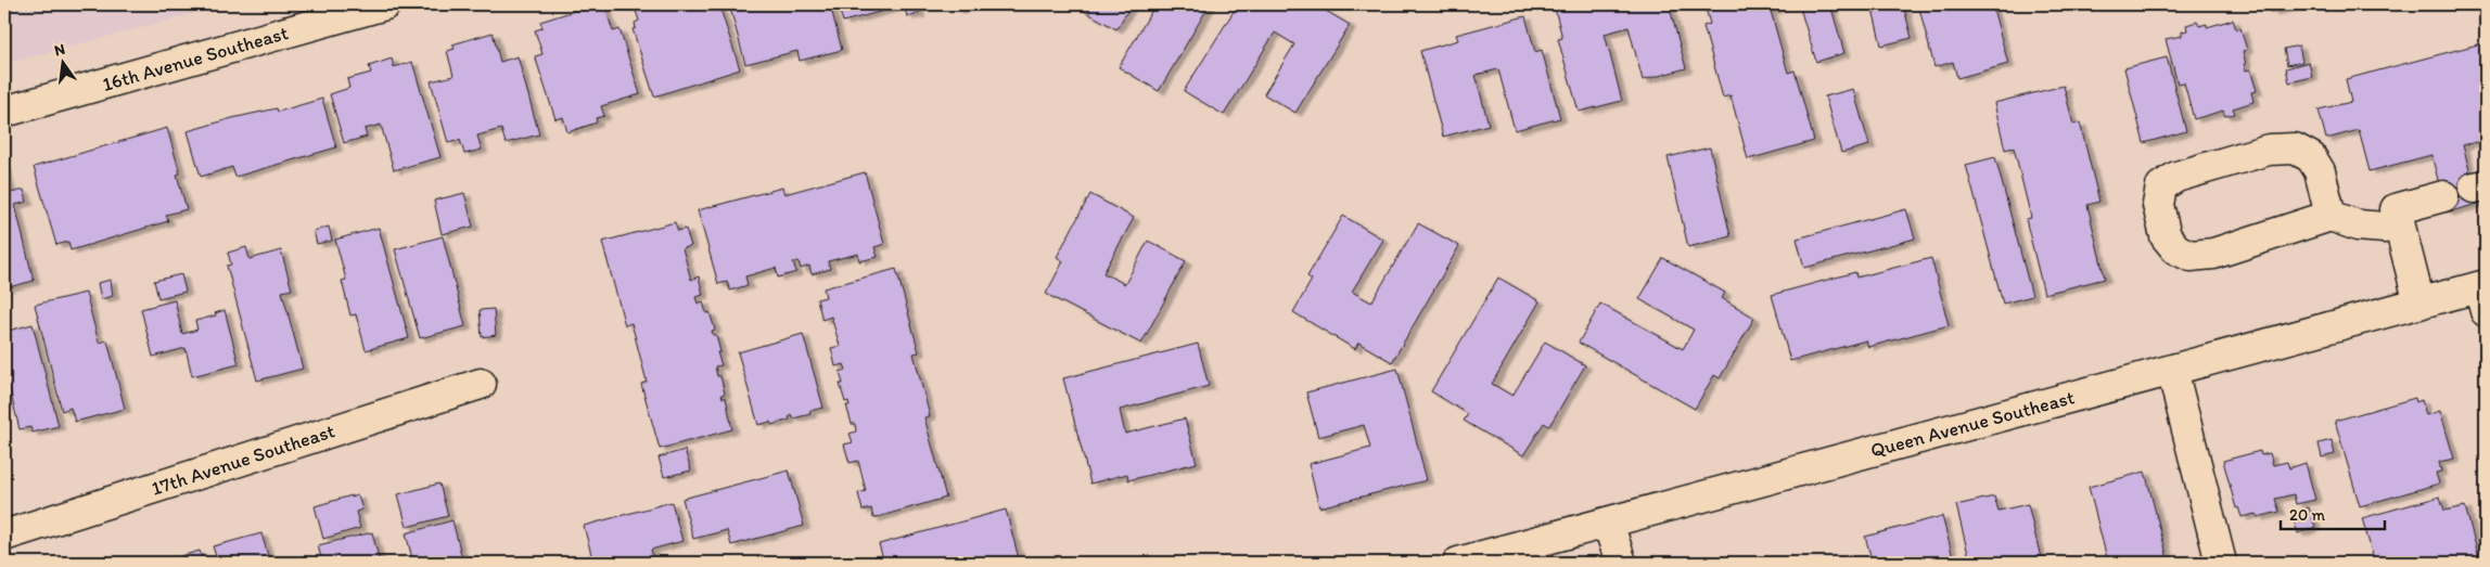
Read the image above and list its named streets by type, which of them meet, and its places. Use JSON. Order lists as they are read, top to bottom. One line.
{"streets":{"main road":["16th Avenue Southeast","Queen Avenue Southeast","17th Avenue Southeast"]},"scale_bar":"20 m","north":"top"}
